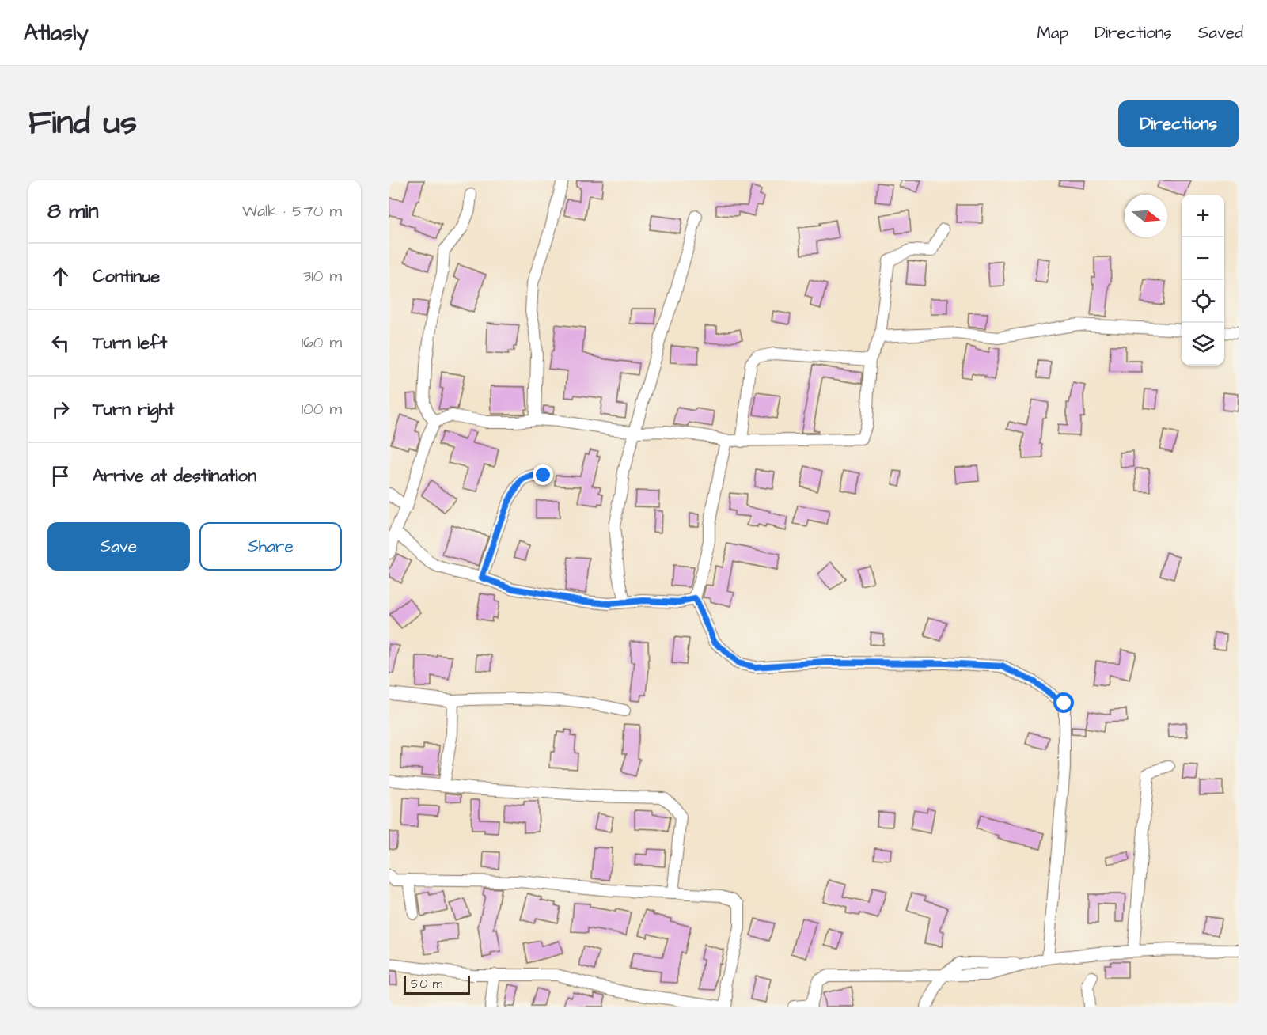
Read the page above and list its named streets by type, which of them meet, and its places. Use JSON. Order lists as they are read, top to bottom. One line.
{"scale_bar":"50 m","north":"right","page":{"header":"Atlasly","nav":["Map","Directions","Saved"],"title":"Find us","buttons":["Directions",["Save","Share"]],"heading":["8 min","Walk · 570 m"],"map_buttons":["+","−"],"list":[["Continue","310 m"],["Turn left","160 m"],["Turn right","100 m"],"Arrive at destination"],"scale":"50 m"}}
